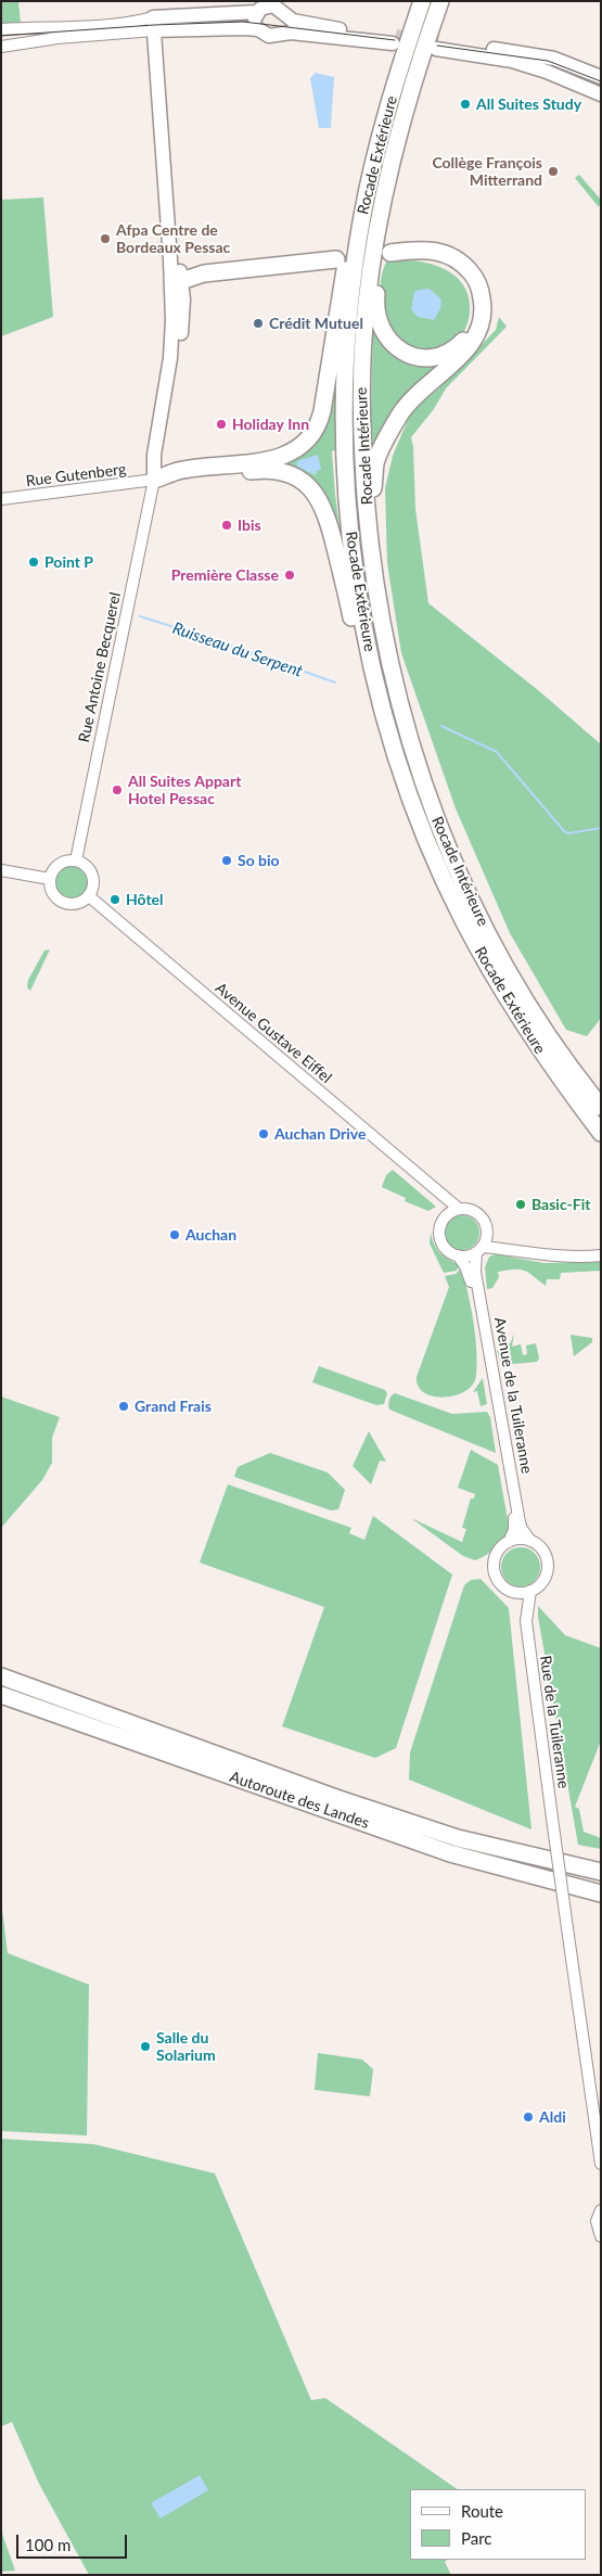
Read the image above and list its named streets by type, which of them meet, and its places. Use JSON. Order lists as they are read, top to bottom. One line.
{"streets":{"highway":["Rocade Extérieure","Rocade Intérieure","Autoroute des Landes"],"main road":["Rue Antoine Becquerel"],"street":["Rue Gutenberg","Avenue Gustave Eiffel","Avenue de la Tuileranne","Rue de la Tuileranne"]},"crossings":[["Rue Gutenberg","Rue Antoine Becquerel"],["Rue Antoine Becquerel","Avenue Gustave Eiffel"],["Avenue Gustave Eiffel","Avenue de la Tuileranne"],["Avenue de la Tuileranne","Rue de la Tuileranne"]],"water":["Ruisseau du Serpent"],"places":["All Suites Study","Collège François Mitterrand","Afpa Centre de Bordeaux Pessac","Crédit Mutuel","Holiday Inn","Ibis","Point P","Première Classe","All Suites Appart Hotel Pessac","So bio","Hôtel","Auchan Drive","Basic-Fit","Auchan","Grand Frais","Salle du Solarium","Aldi"],"legend":["Route","Parc"],"scale_bar":"100 m"}
